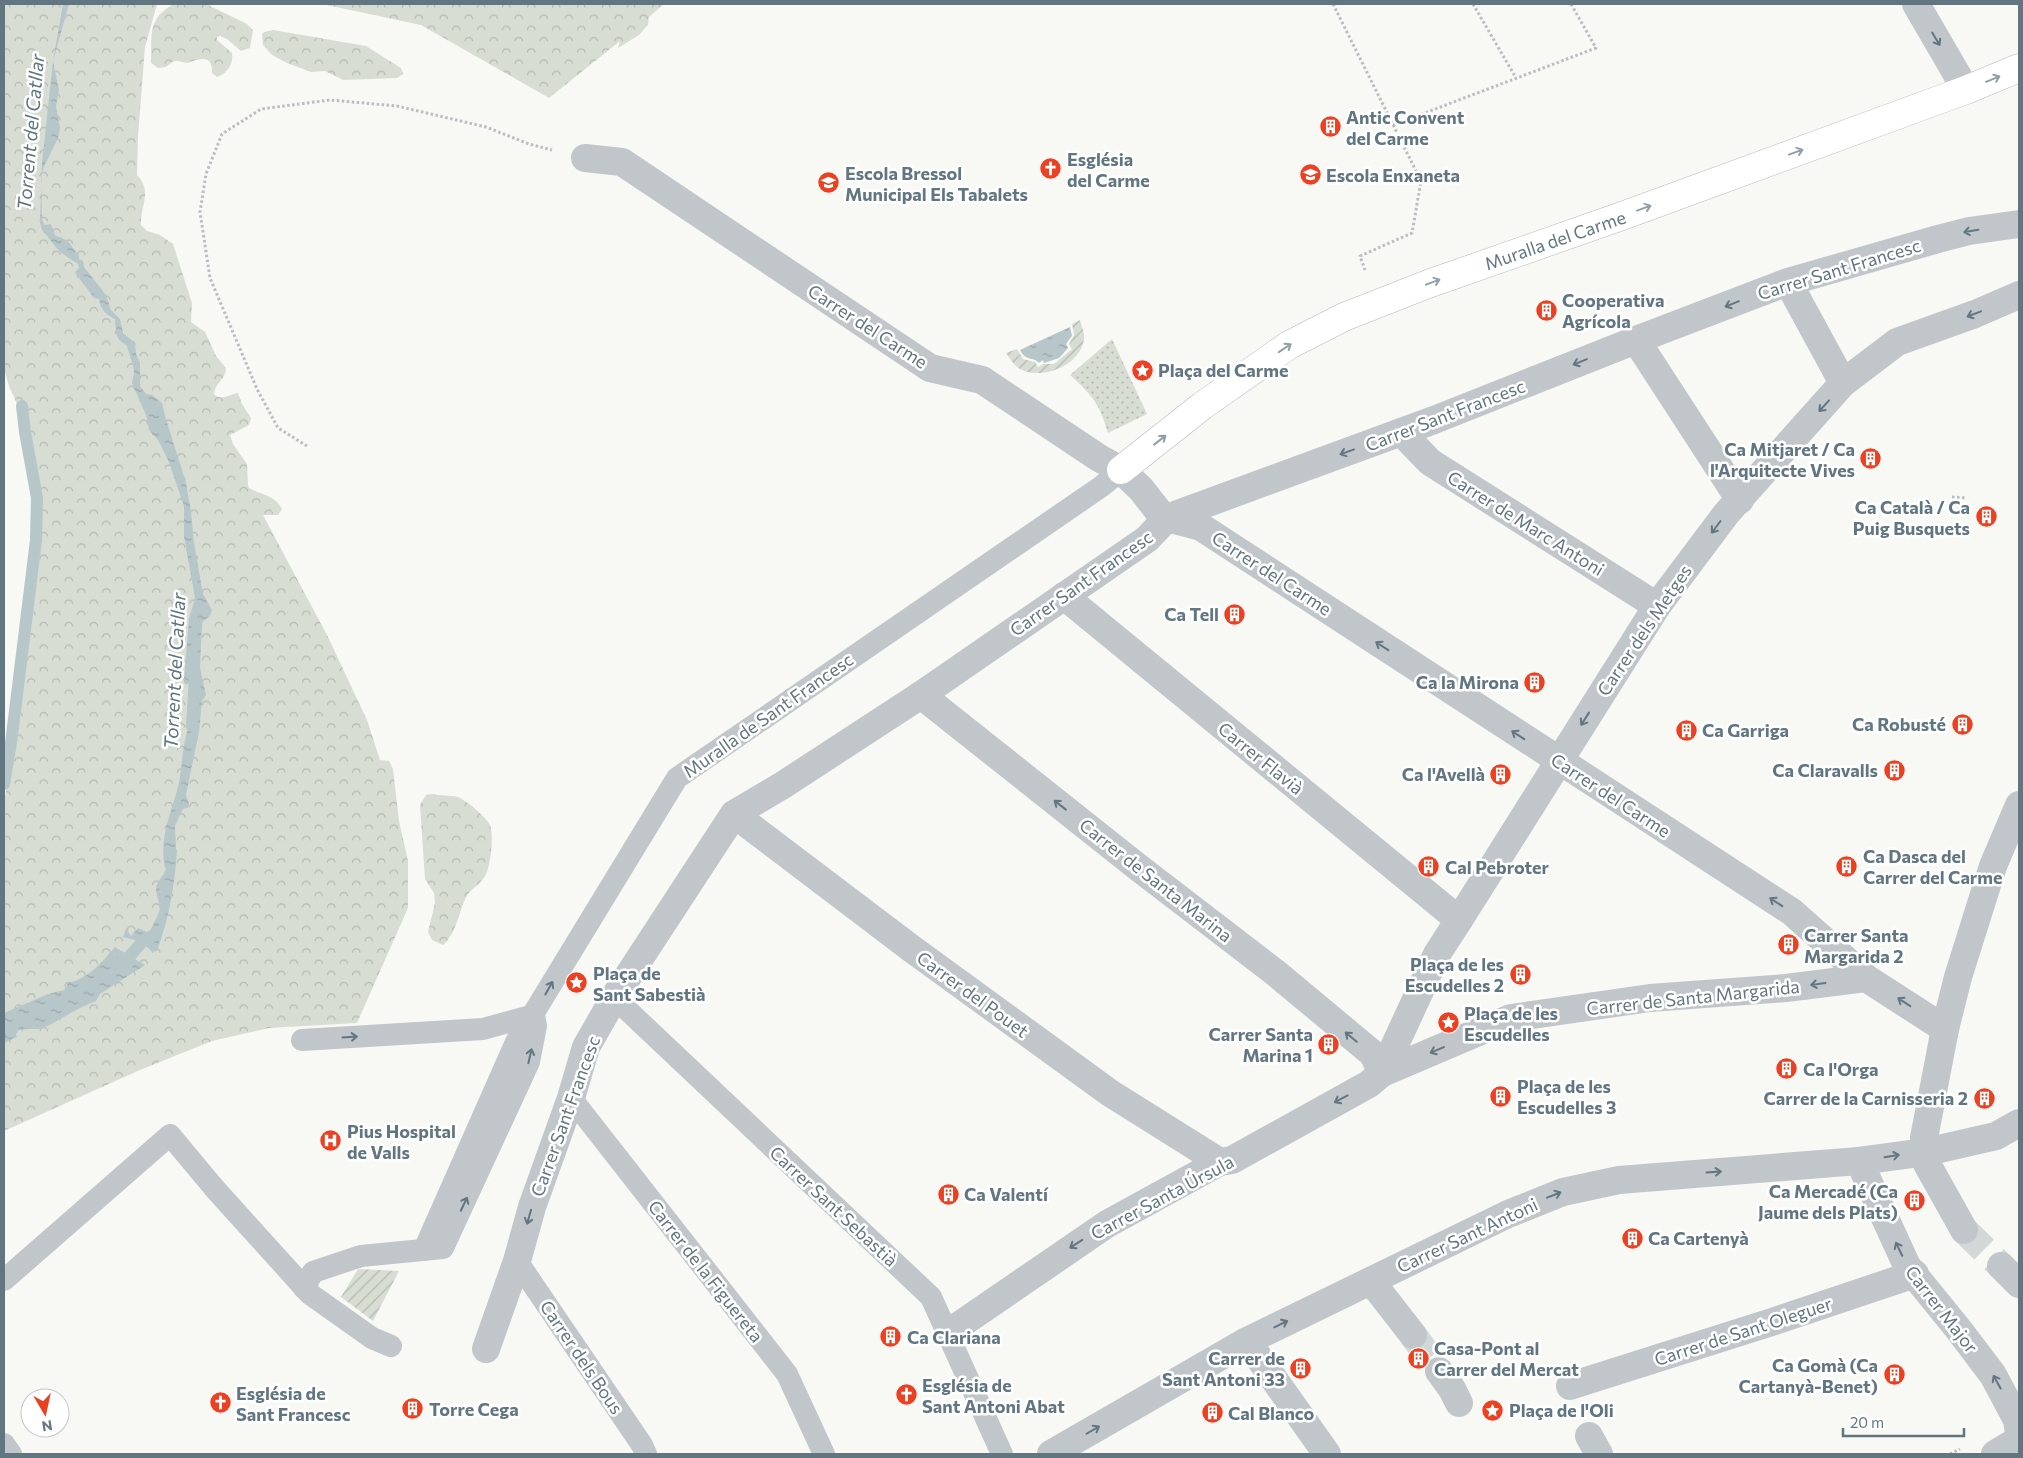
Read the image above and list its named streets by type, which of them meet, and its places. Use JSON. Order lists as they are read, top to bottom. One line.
{"streets":{"main road":["Muralla del Carme"],"street":["Carrer Sant Francesc","Carrer del Carme","Carrer de Marc Antoni","Carrer dels Metges","Carrer Flavià","Carrer de Santa Marina","Carrer del Pouet","Carrer de Santa Margarida","Carrer Santa Úrsula","Carrer Sant Antoni","Carrer Major","Carrer de Sant Oleguer"],"lane":["Muralla de Sant Francesc","Carrer Sant Sebastià","Carrer de la Figuereta","Carrer dels Bous"]},"crossings":[["Muralla del Carme","Carrer del Carme"],["Muralla del Carme","Muralla de Sant Francesc"],["Carrer Sant Francesc","Carrer del Carme"],["Carrer Sant Francesc","Carrer de Marc Antoni"],["Carrer Sant Francesc","Carrer Flavià"],["Carrer Sant Francesc","Carrer de Santa Marina"],["Carrer Sant Francesc","Carrer del Pouet"],["Carrer Sant Francesc","Carrer Sant Sebastià"],["Carrer Sant Francesc","Carrer de la Figuereta"],["Carrer Sant Francesc","Carrer dels Bous"],["Carrer del Carme","Carrer dels Metges"],["Carrer del Carme","Muralla de Sant Francesc"],["Carrer del Carme","Carrer de Santa Margarida"],["Carrer de Marc Antoni","Carrer dels Metges"],["Carrer dels Metges","Carrer Flavià"],["Carrer dels Metges","Carrer de Santa Marina"],["Carrer dels Metges","Carrer de Santa Margarida"],["Carrer dels Metges","Carrer Santa Úrsula"],["Carrer de Santa Marina","Carrer de Santa Margarida"],["Carrer de Santa Marina","Carrer Santa Úrsula"],["Carrer del Pouet","Carrer Santa Úrsula"],["Carrer de Santa Margarida","Carrer Santa Úrsula"],["Carrer Santa Úrsula","Carrer Sant Sebastià"],["Carrer Sant Antoni","Carrer Major"],["Carrer Major","Carrer de Sant Oleguer"]],"one_way":["Muralla del Carme","Carrer Sant Francesc","Carrer del Carme","Carrer dels Metges","Muralla de Sant Francesc","Carrer de Santa Marina","Carrer de Santa Margarida","Carrer Santa Úrsula","Carrer Sant Antoni","Carrer Major"],"water":["Torrent del Catllar"],"places":{"building":["Antic Convent del Carme","Cooperativa Agrícola","Ca Mitjaret / Ca l'Arquitecte Vives","Ca Català / Ca Puig Busquets","Ca Tell","Ca la Mirona","Ca Robusté","Ca Garriga","Ca Claravalls","Ca l'Avellà","Ca Dasca del Carrer del Carme","Cal Pebroter","Carrer Santa Margarida 2","Plaça de les Escudelles 2","Carrer Santa Marina 1","Ca l'Orga","Plaça de les Escudelles 3","Carrer de la Carnisseria 2","Ca Valentí","Ca Mercadé (Ca Jaume dels Plats)","Ca Cartenyà","Ca Clariana","Casa-Pont al Carrer del Mercat","Carrer de Sant Antoni 33","Ca Gomà (Ca Cartanyà-Benet)","Torre Cega","Cal Blanco"],"church":["Església del Carme","Església de Sant Antoni Abat","Església de Sant Francesc"],"school or university":["Escola Enxaneta","Escola Bressol Municipal Els Tabalets"],"place":["Plaça del Carme","Plaça de Sant Sabestià","Plaça de les Escudelles","Plaça de l'Oli"],"hospital":["Pius Hospital de Valls"]},"scale_bar":"20 m","north":"bottom"}
